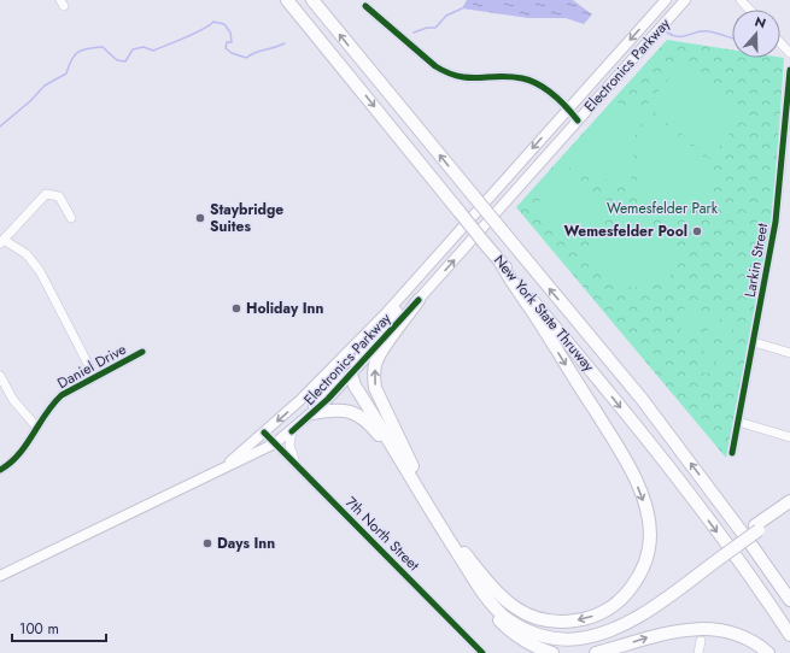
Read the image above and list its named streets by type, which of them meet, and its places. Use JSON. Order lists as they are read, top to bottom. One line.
{"streets":{"highway":["New York State Thruway"],"main road":["Electronics Parkway"],"street":["Larkin Street","Daniel Drive","7th North Street"]},"crossings":[["Electronics Parkway","7th North Street"]],"parks":["Wemesfelder Park"],"places":["Staybridge Suites","Wemesfelder Pool","Holiday Inn","Days Inn"],"scale_bar":"100 m","north":"top"}
